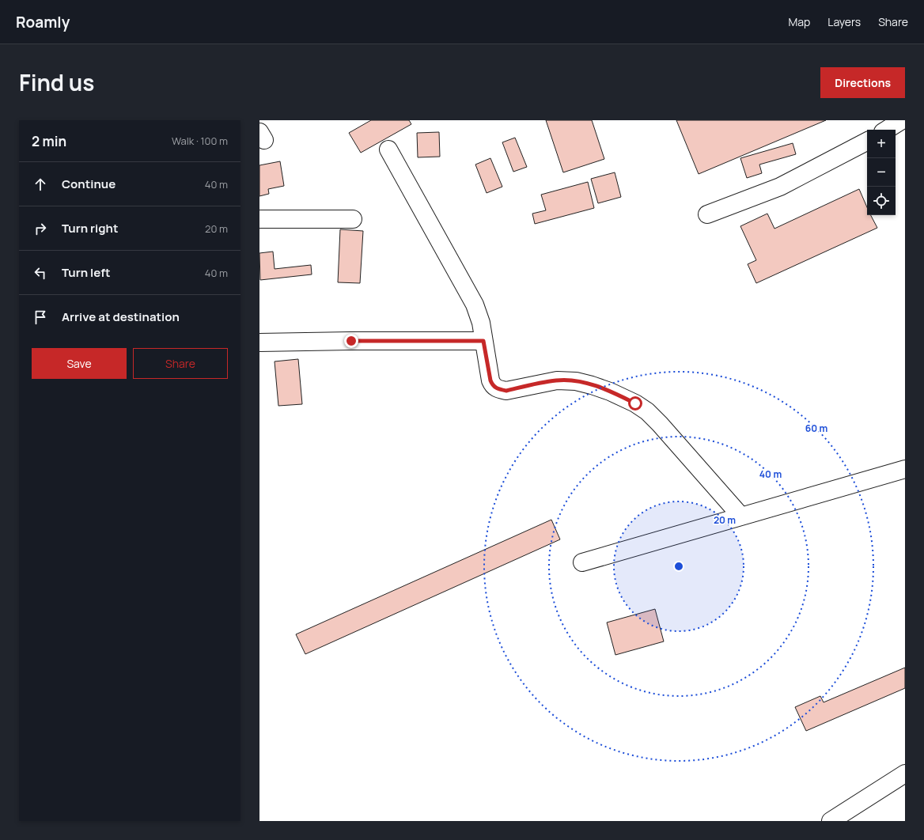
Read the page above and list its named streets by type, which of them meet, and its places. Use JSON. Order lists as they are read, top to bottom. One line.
{"page":{"header":"Roamly","nav":["Map","Layers","Share"],"title":"Find us","buttons":["Directions",["Save","Share"]],"heading":["2 min","Walk · 100 m"],"map_buttons":["+","−"],"list":[["Continue","40 m"],["Turn right","20 m"],["Turn left","40 m"],"Arrive at destination"]},"rings":["60 m","40 m","20 m"]}
